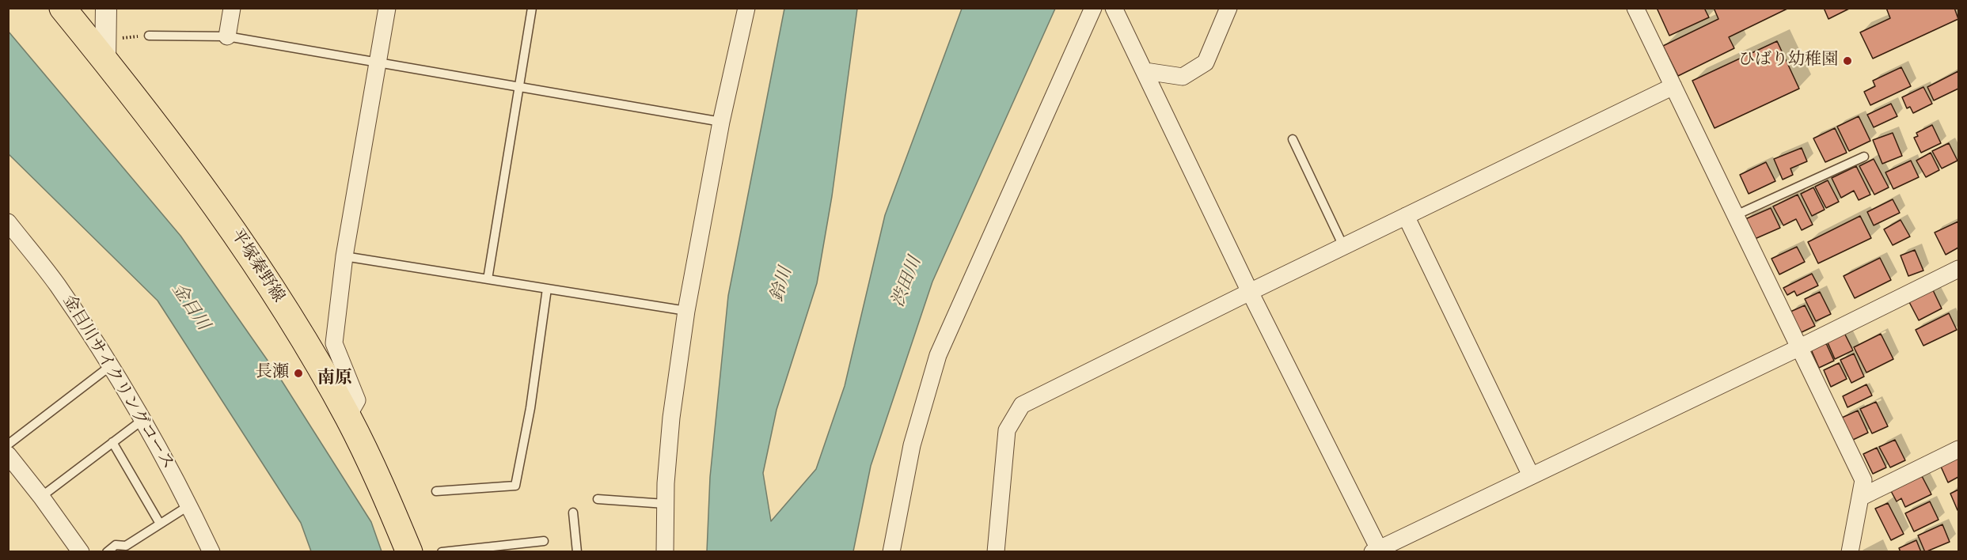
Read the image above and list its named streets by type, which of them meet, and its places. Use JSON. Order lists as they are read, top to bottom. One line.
{"streets":{"main road":["平塚秦野線"],"street":["金目川サイクリングコース"]},"districts":["南原"],"water":["渋田川","鈴川","金目川"],"places":["ひばり幼稚園","長瀬"]}
